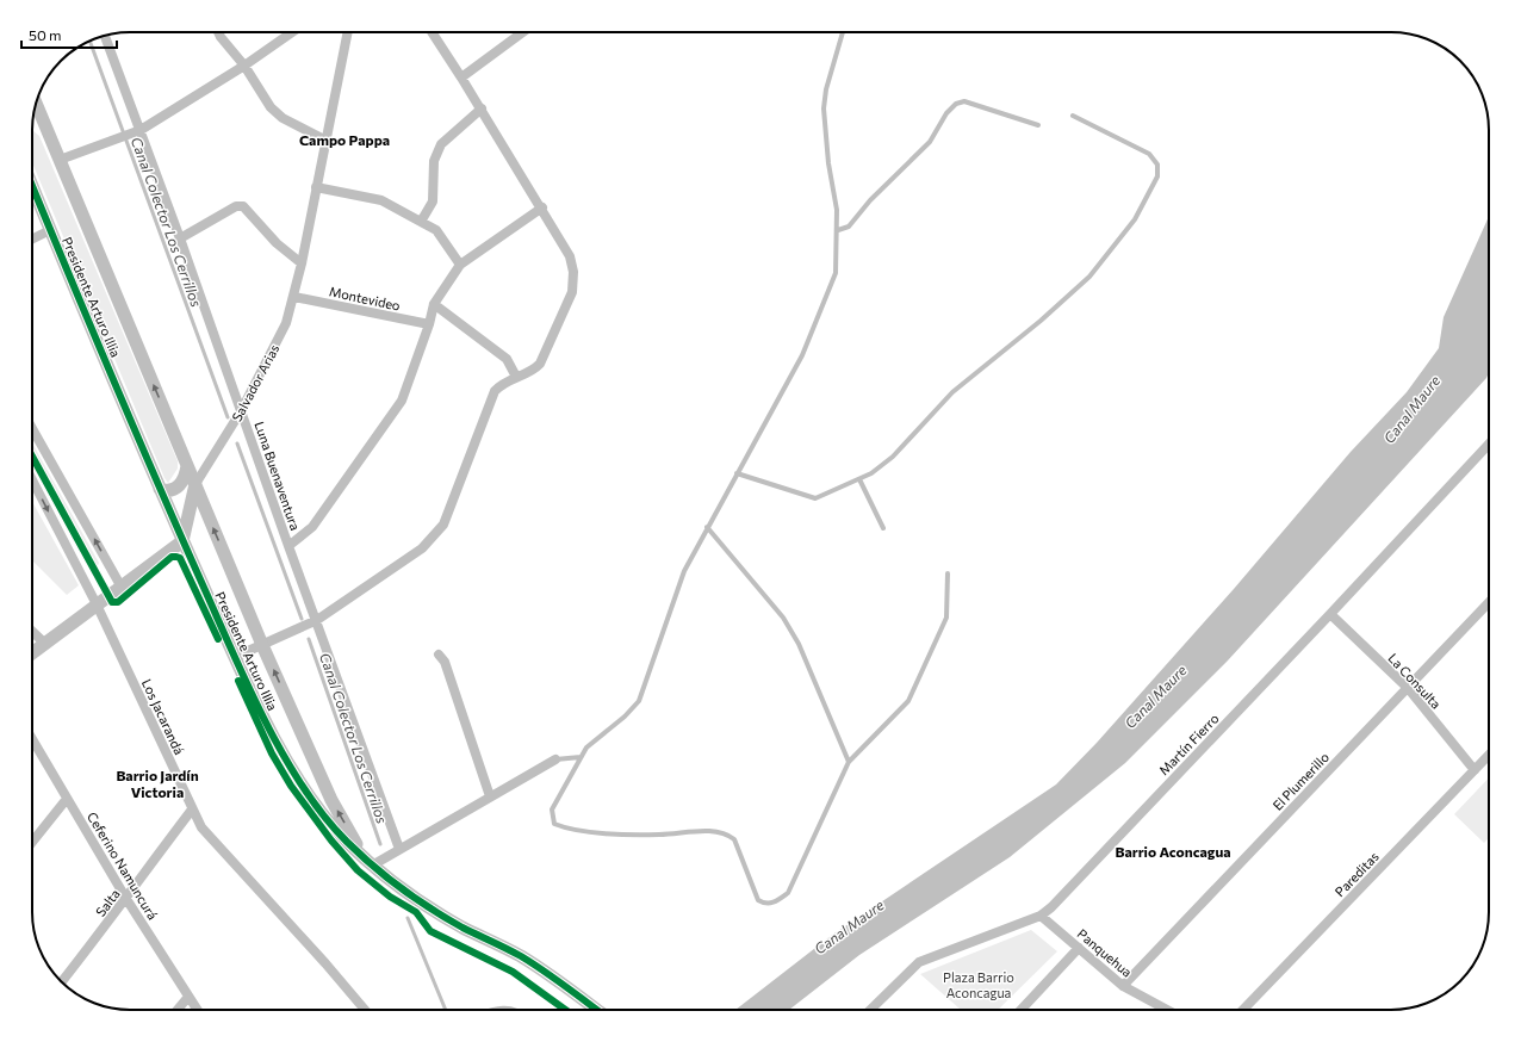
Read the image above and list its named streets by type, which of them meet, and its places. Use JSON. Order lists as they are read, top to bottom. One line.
{"streets":{"street":["Presidente Arturo Illia","Montevideo","Salvador Arias","Luna Buenaventura","La Consulta","Los Jacarandá","Martín Fierro","El Plumerillo","Ceferino Namuncurá","Pareditas","Salta","Panquehua"]},"crossings":[["Presidente Arturo Illia","Salvador Arias"],["Montevideo","Salvador Arias"],["Salvador Arias","Luna Buenaventura"],["La Consulta","Martín Fierro"],["La Consulta","El Plumerillo"],["La Consulta","Pareditas"],["Los Jacarandá","Salta"],["Martín Fierro","Panquehua"],["El Plumerillo","Panquehua"],["Ceferino Namuncurá","Salta"]],"districts":["Campo Pappa","Barrio Jardín Victoria","Barrio Aconcagua"],"water":["Canal Colector Los Cerrillos","Canal Maure"],"parks":["Plaza Barrio Aconcagua"],"scale_bar":"50 m"}
